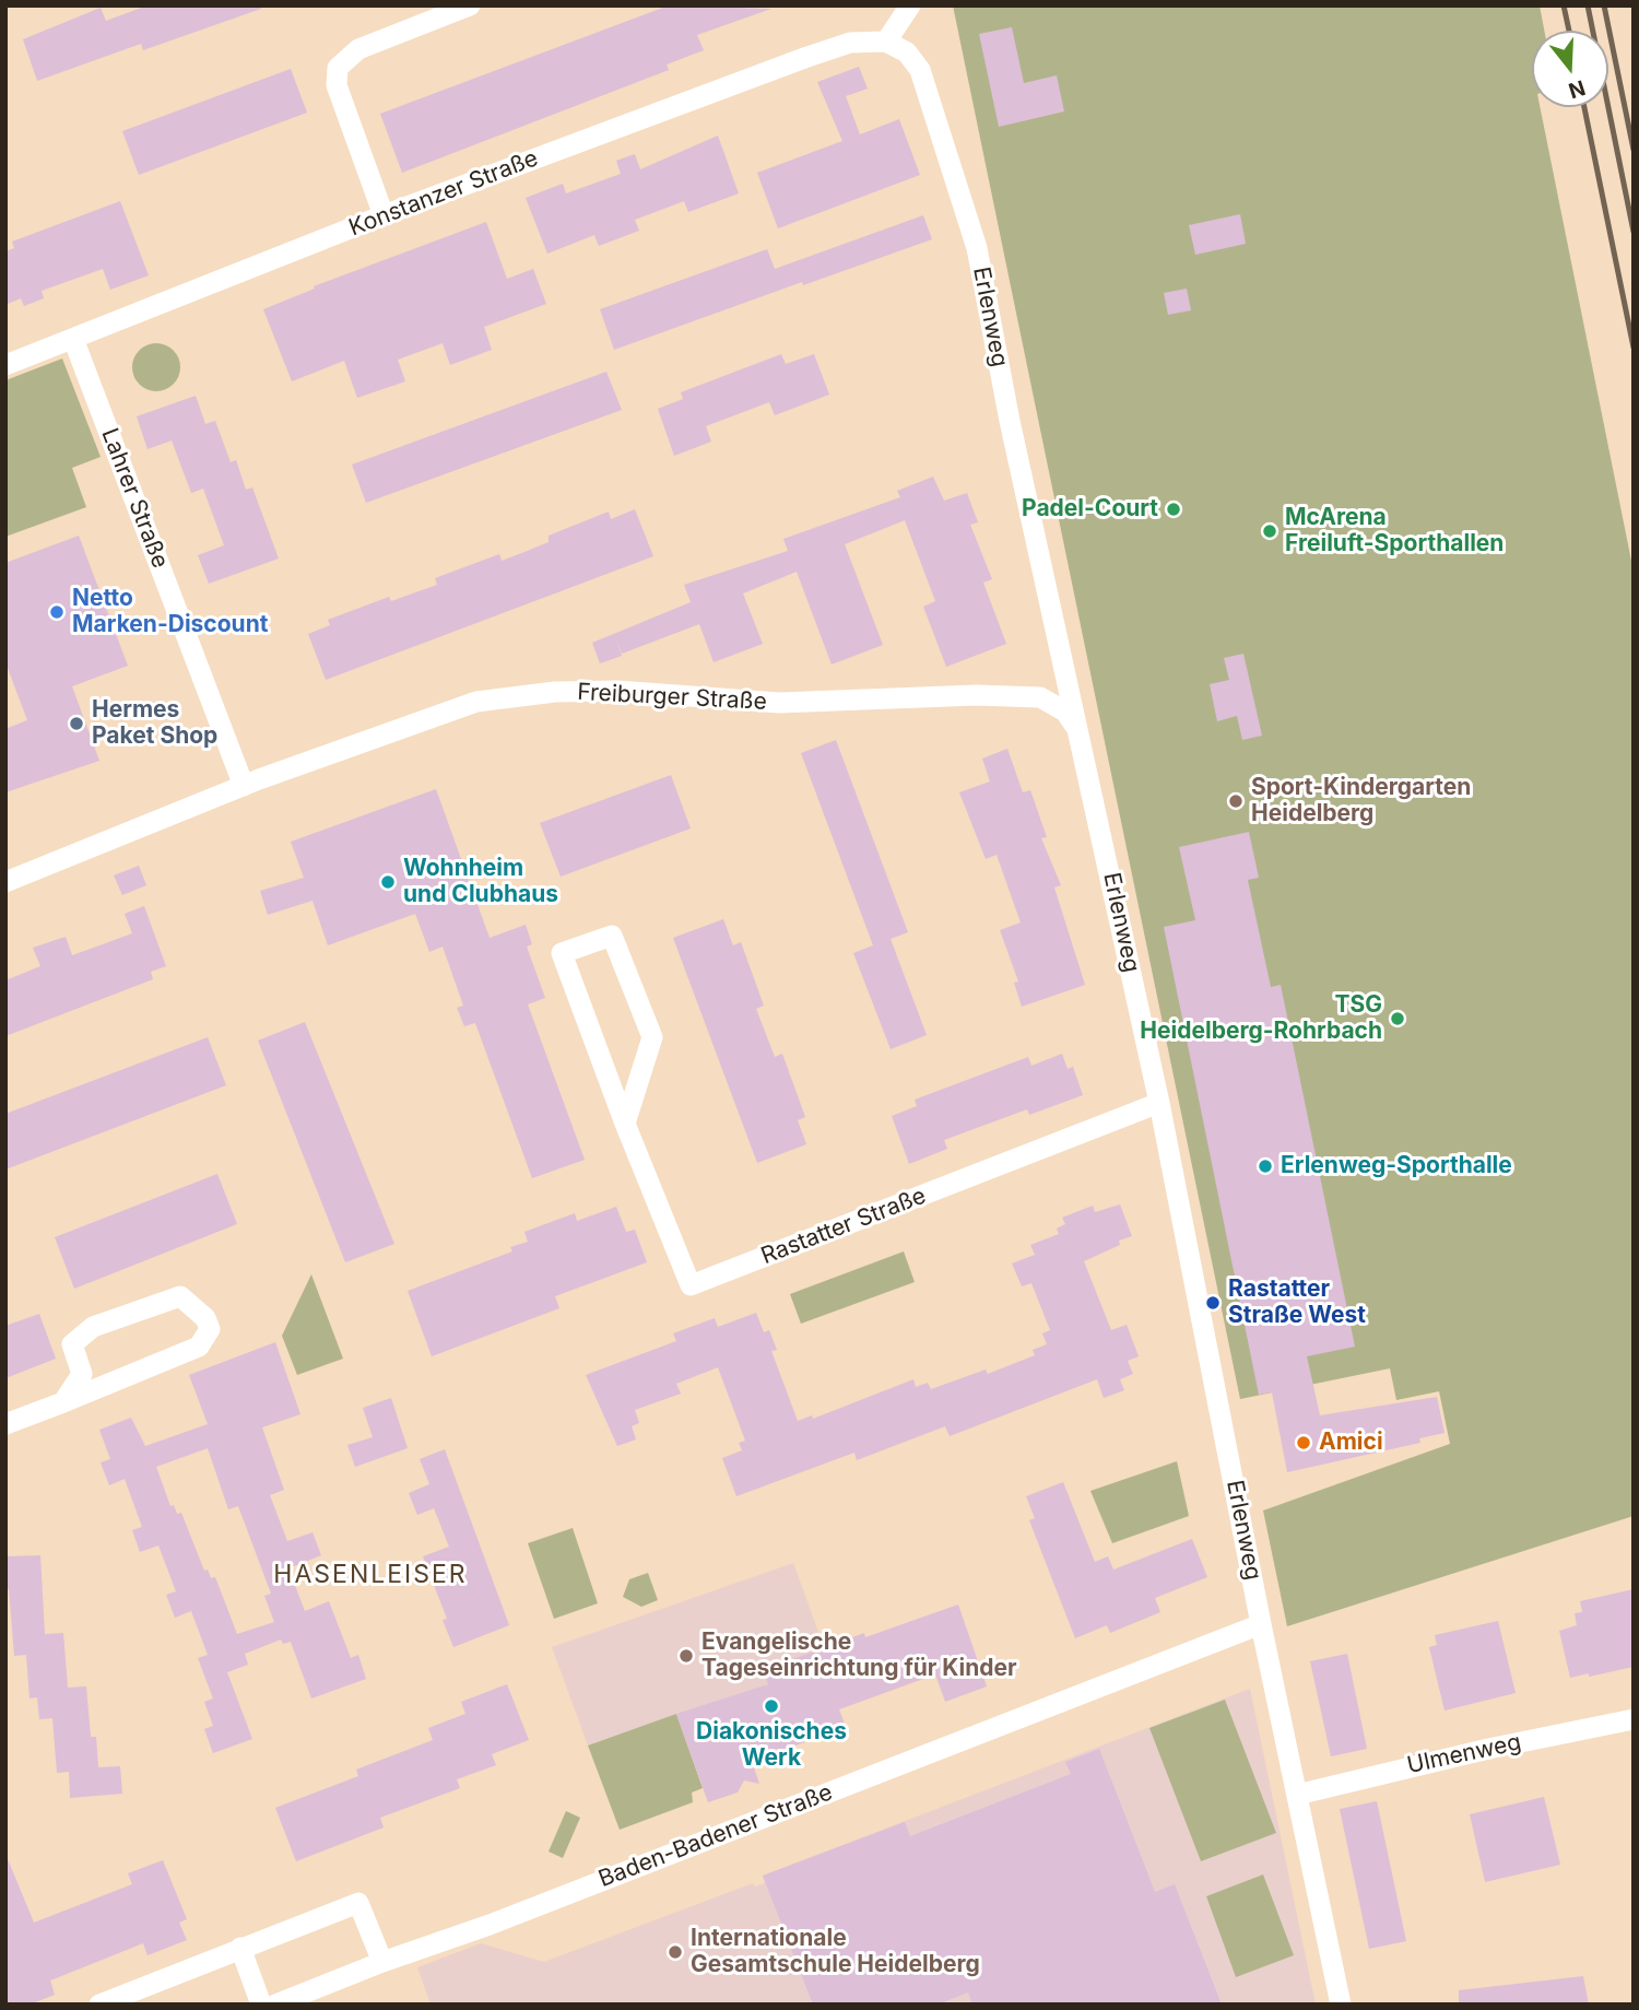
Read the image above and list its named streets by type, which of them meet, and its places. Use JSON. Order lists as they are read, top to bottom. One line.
{"streets":{"street":["Konstanzer Straße","Erlenweg","Lahrer Straße","Freiburger Straße","Rastatter Straße","Ulmenweg","Baden-Badener Straße"]},"crossings":[["Konstanzer Straße","Erlenweg"],["Konstanzer Straße","Lahrer Straße"],["Erlenweg","Freiburger Straße"],["Erlenweg","Rastatter Straße"],["Erlenweg","Ulmenweg"],["Erlenweg","Baden-Badener Straße"],["Lahrer Straße","Freiburger Straße"]],"districts":["HASENLEISER"],"places":["Padel-Court","McArena Freiluft-Sporthallen","Netto Marken-Discount","Hermes Paket Shop","Sport-Kindergarten Heidelberg","Wohnheim und Clubhaus","TSG Heidelberg-Rohrbach","Erlenweg-Sporthalle","Rastatter Straße West","Amici","Evangelische Tageseinrichtung für Kinder","Diakonisches Werk","Internationale Gesamtschule Heidelberg"],"north":"bottom"}
